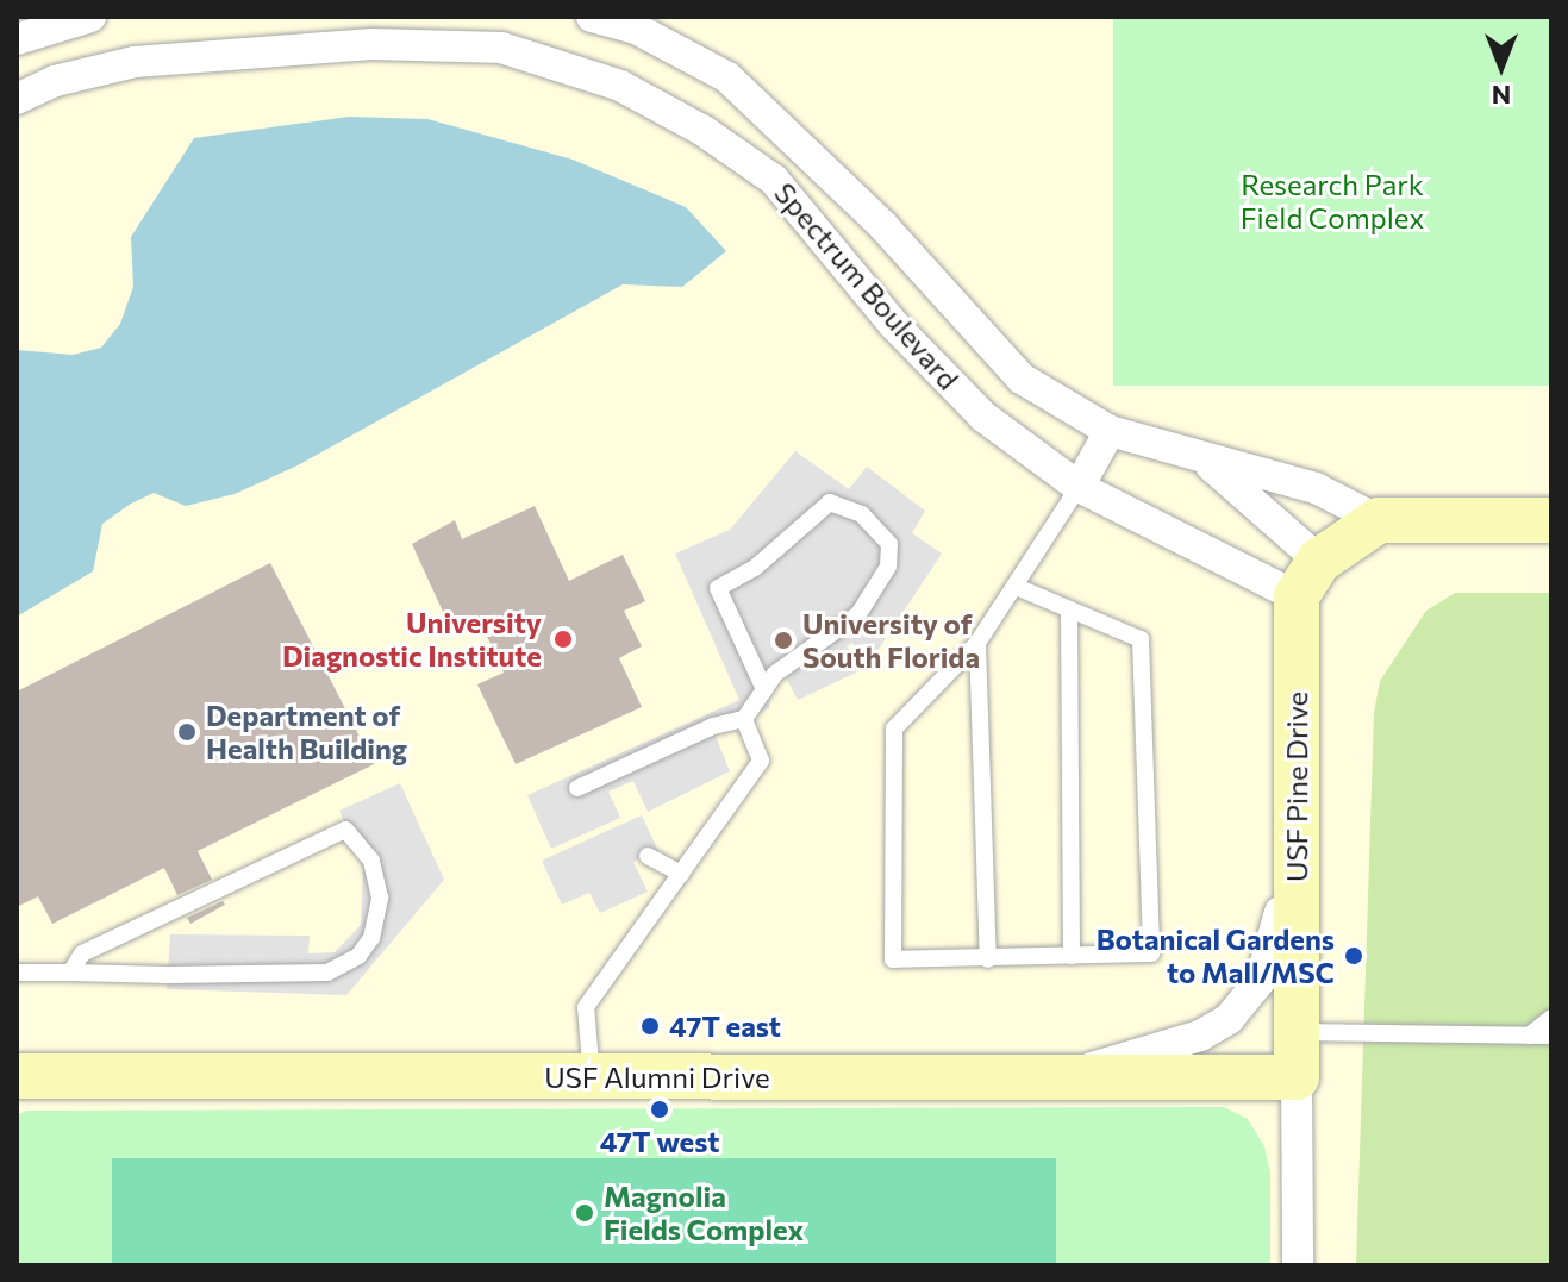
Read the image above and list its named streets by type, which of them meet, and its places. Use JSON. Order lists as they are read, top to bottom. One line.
{"streets":{"street":["Spectrum Boulevard","USF Pine Drive","USF Alumni Drive"]},"crossings":[["Spectrum Boulevard","USF Pine Drive"],["USF Pine Drive","USF Alumni Drive"]],"parks":["Research Park Field Complex"],"places":["University Diagnostic Institute","University of South Florida","Department of Health Building","Botanical Gardens to Mall/MSC","47T east","47T west","Magnolia Fields Complex"],"north":"bottom"}
